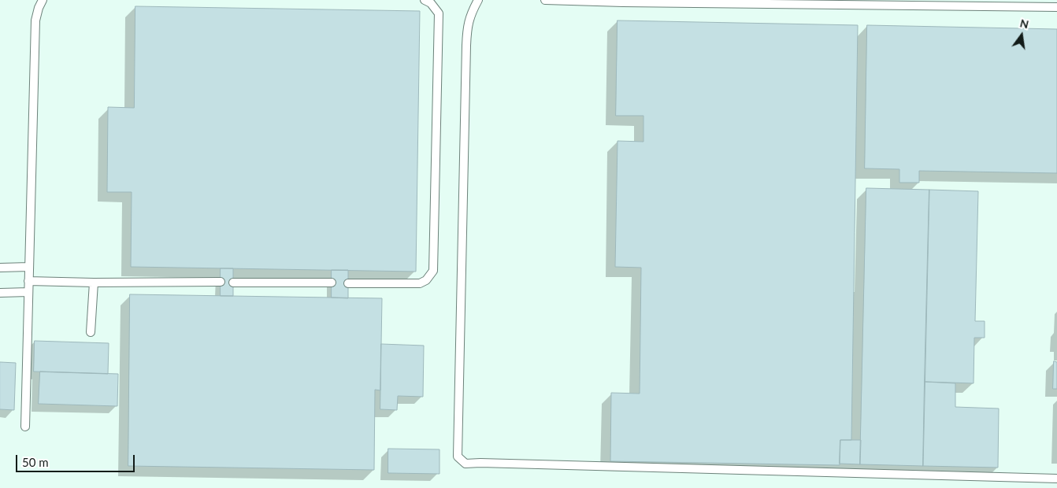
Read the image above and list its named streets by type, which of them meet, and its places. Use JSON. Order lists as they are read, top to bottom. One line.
{"scale_bar":"50 m","north":"top"}
